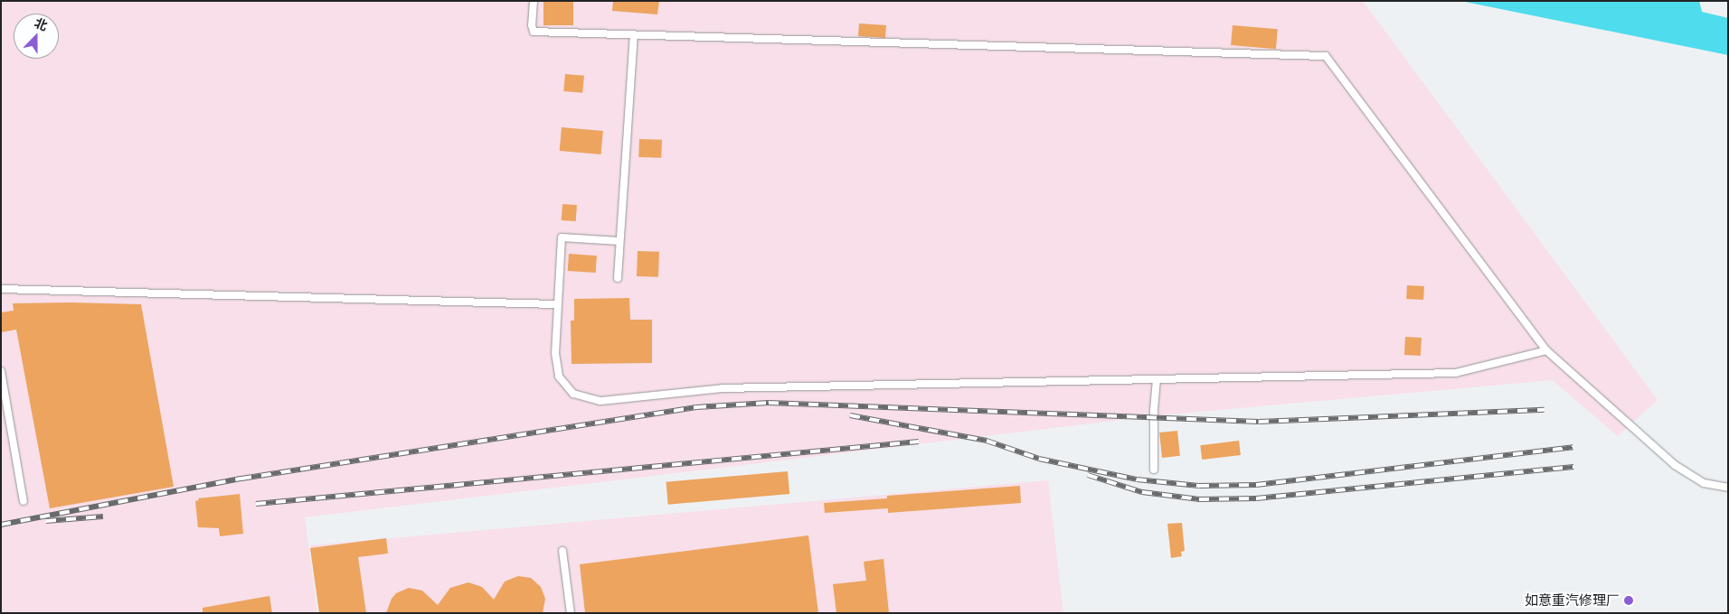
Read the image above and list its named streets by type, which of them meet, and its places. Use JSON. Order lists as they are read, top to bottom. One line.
{"places":["如意重汽修理厂"],"north":"top"}
